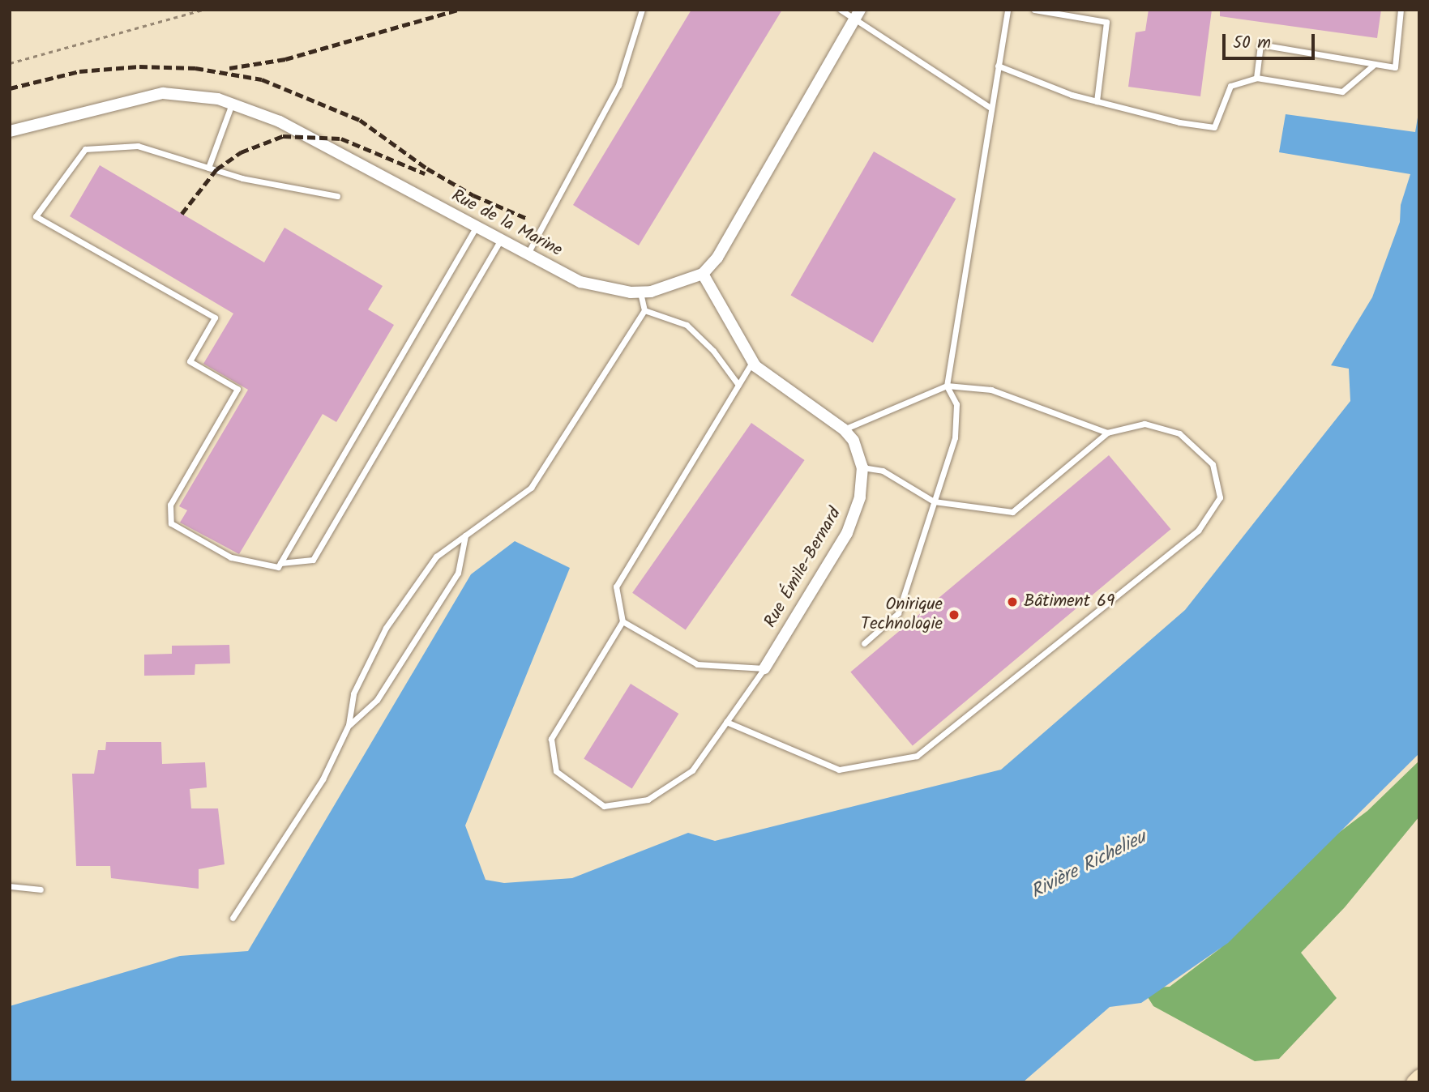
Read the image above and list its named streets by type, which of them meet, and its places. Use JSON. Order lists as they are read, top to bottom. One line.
{"streets":{"street":["Rue de la Marine","Rue Émile-Bernard"]},"crossings":[["Rue de la Marine","Rue Émile-Bernard"]],"water":["Rivière Richelieu"],"places":["Bâtiment 69","Onirique Technologie"],"scale_bar":"50 m"}
